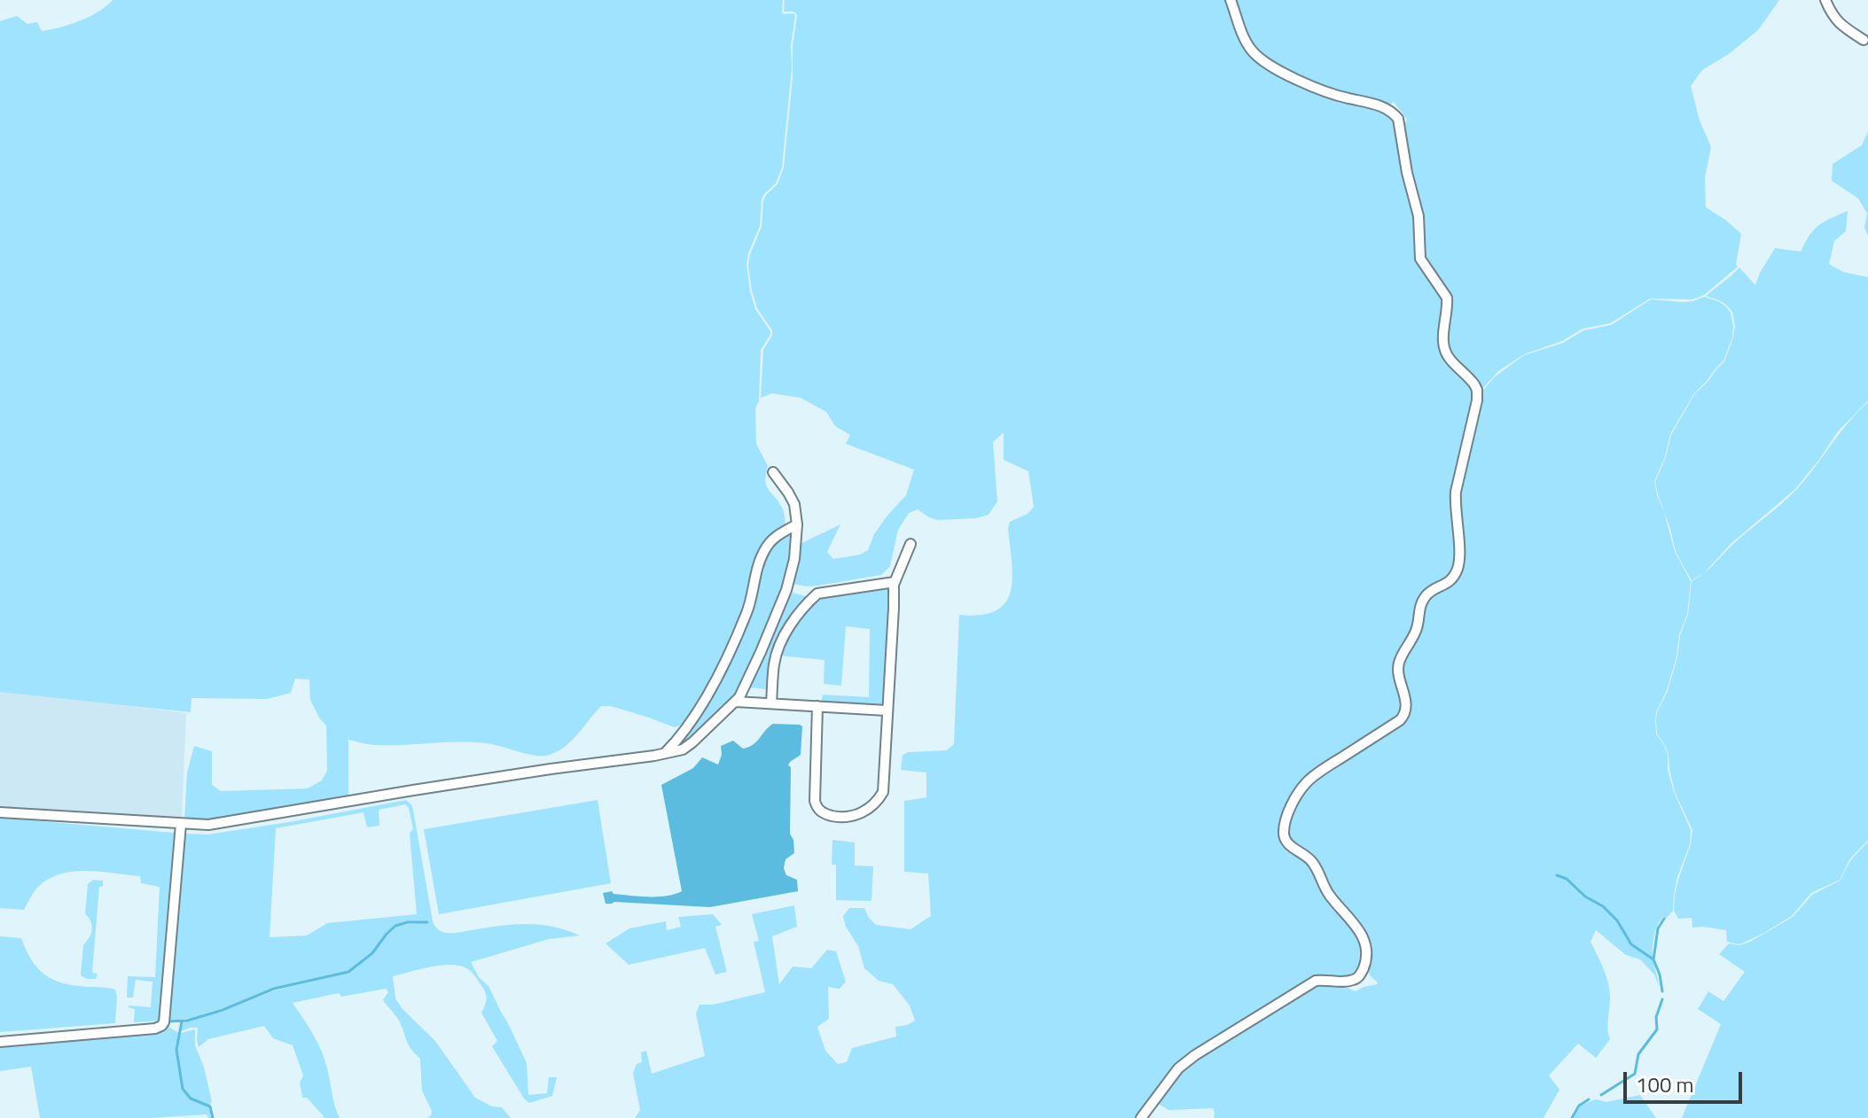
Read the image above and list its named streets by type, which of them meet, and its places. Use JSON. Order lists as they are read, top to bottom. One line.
{"scale_bar":"100 m"}
